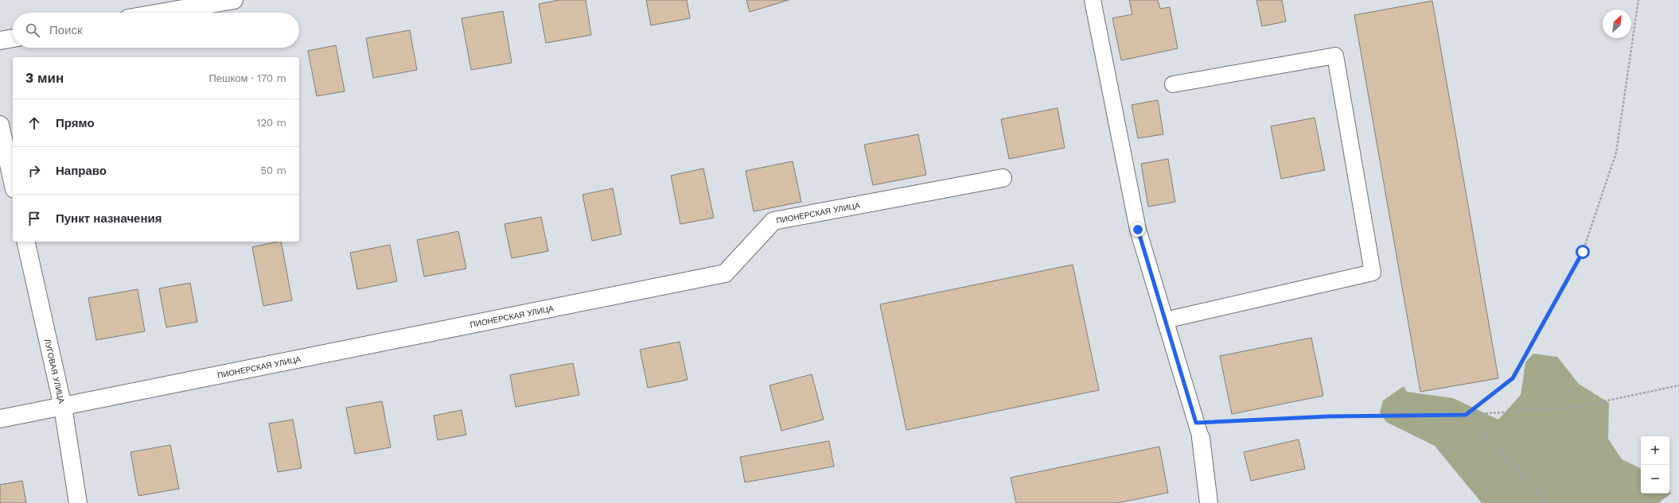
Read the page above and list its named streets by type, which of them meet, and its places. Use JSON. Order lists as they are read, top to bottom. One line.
{"streets":{"street":["ПИОНЕРСКАЯ УЛИЦА","ЛУГОВАЯ УЛИЦА"]},"crossings":[["ПИОНЕРСКАЯ УЛИЦА","ЛУГОВАЯ УЛИЦА"]],"north":"top right","page":{"search":"Поиск","heading":["3 мин","Пешком · 170 m"],"list":[["Прямо","120 m"],["Направо","50 m"],"Пункт назначения"],"map_buttons":["+","−"]}}
